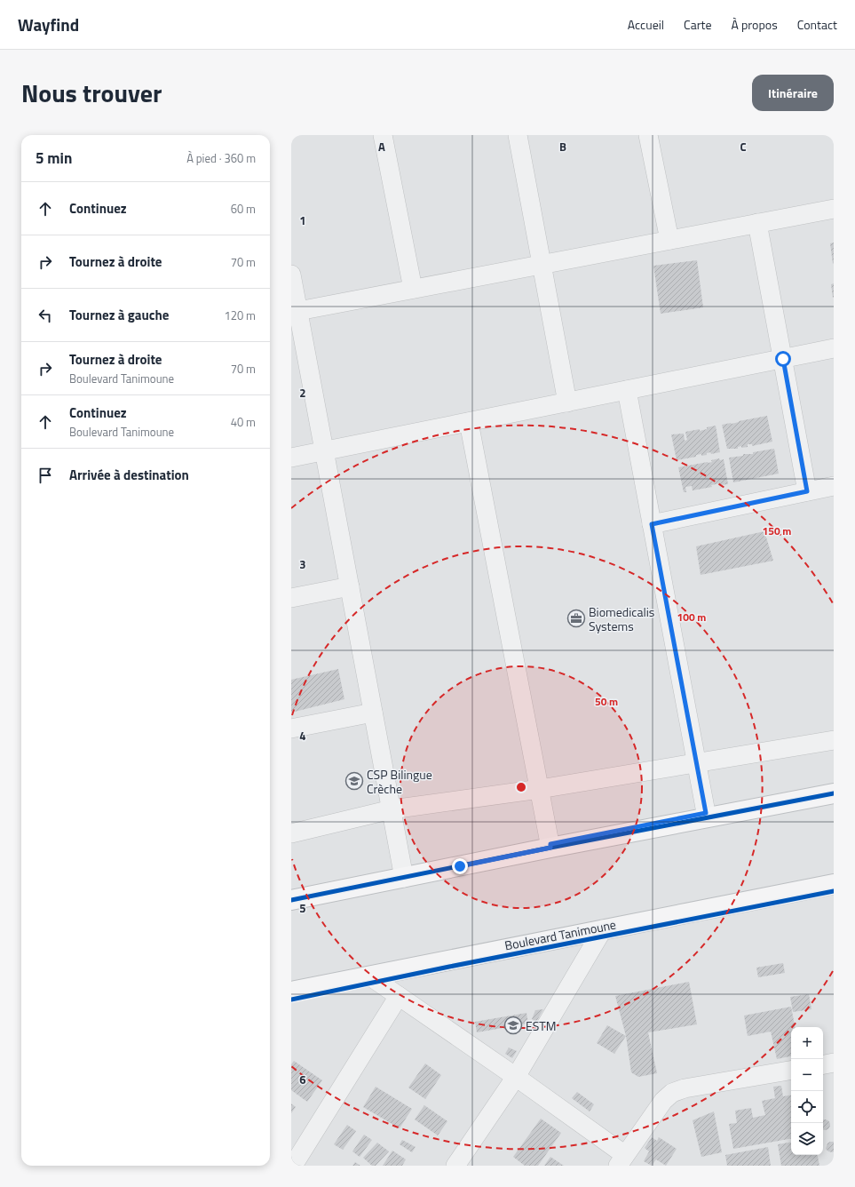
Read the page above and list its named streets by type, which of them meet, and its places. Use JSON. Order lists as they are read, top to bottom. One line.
{"streets":{"main road":["Boulevard Tanimoune"]},"places":{"office":["Biomedicalis Systems"],"school or university":["CSP Bilingue Crèche","ESTM"]},"page":{"header":"Wayfind","nav":["Accueil","Carte","À propos","Contact"],"title":"Nous trouver","buttons":"Itinéraire","heading":["5 min","À pied · 360 m"],"list":[["Continuez","60 m"],["Tournez à droite","70 m"],["Tournez à gauche","120 m"],["Tournez à droite","Boulevard Tanimoune","70 m"],["Continuez","Boulevard Tanimoune","40 m"],"Arrivée à destination"],"map_buttons":["+","−"]},"grid":{"columns":["A","B","C"],"rows":["1","2","3","4","5","6"]},"rings":["150 m","100 m","50 m"]}
